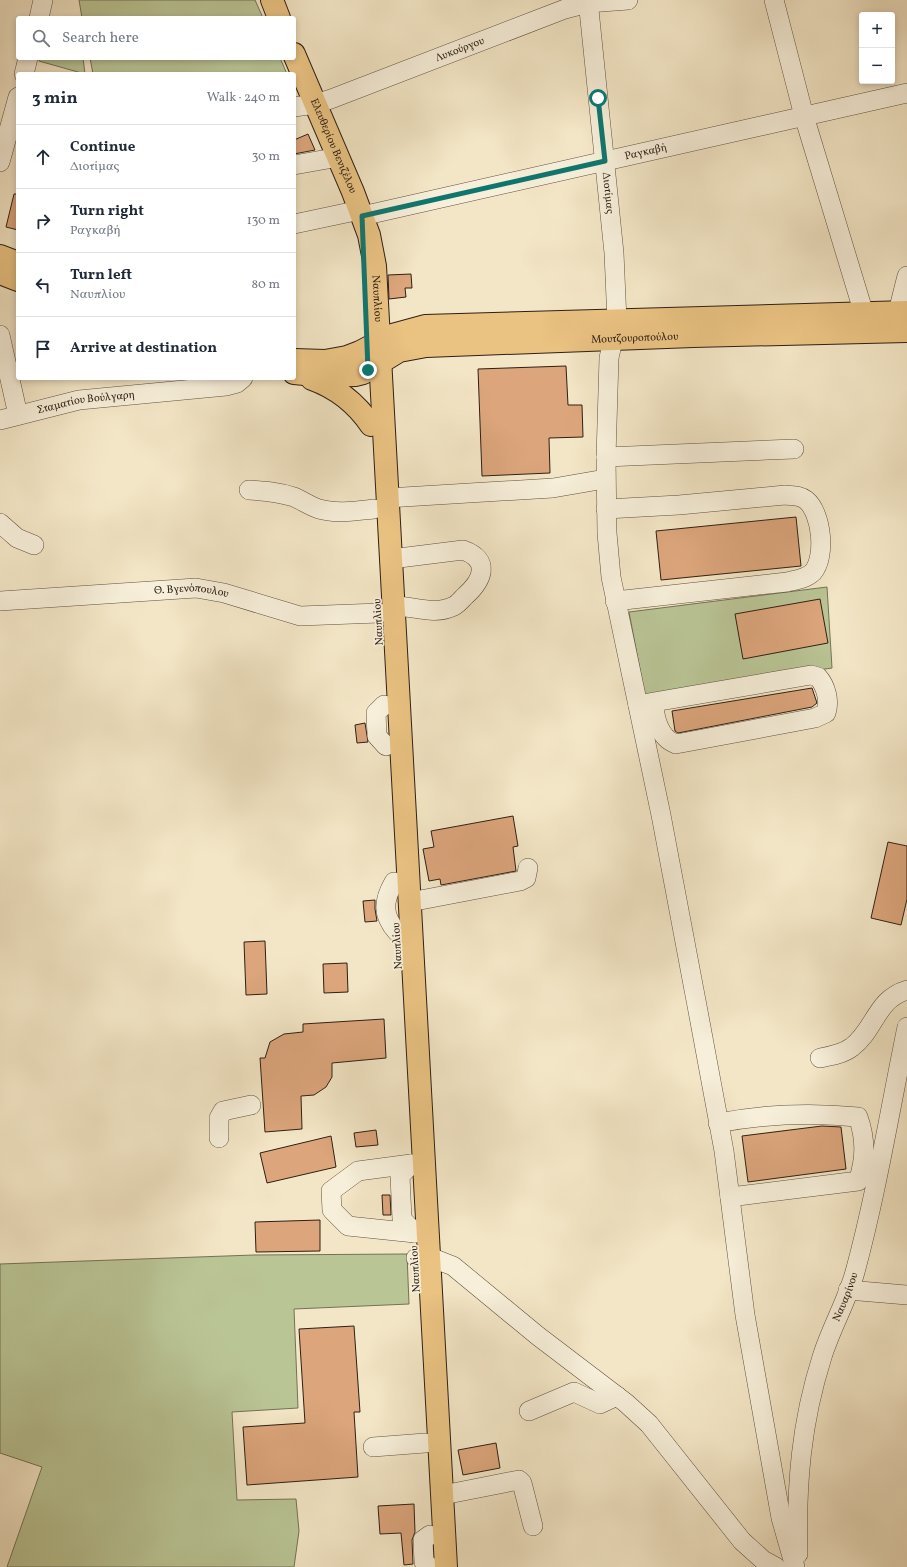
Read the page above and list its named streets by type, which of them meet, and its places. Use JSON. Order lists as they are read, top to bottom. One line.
{"streets":{"main road":["Ελευθερίου Βενιζέλου","Ναυπλίου","Μουτζουροπούλου"],"street":["Λυκούργου","Ραγκαβή","Διοτίμας","Σταματίου Βούλγαρη","Θ. Βγενόπουλου","Ναυαρίνου"]},"crossings":[["Λυκούργου","Ελευθερίου Βενιζέλου"],["Λυκούργου","Διοτίμας"],["Ελευθερίου Βενιζέλου","Ραγκαβή"],["Ελευθερίου Βενιζέλου","Ναυπλίου"],["Ραγκαβή","Διοτίμας"],["Ραγκαβή","Ναυπλίου"],["Διοτίμας","Μουτζουροπούλου"],["Ναυπλίου","Μουτζουροπούλου"],["Ναυπλίου","Θ. Βγενόπουλου"]],"page":{"map_buttons":["+","−"],"search":"Search here","heading":["3 min","Walk · 240 m"],"list":[["Continue","Διοτίμας","30 m"],["Turn right","Ραγκαβή","130 m"],["Turn left","Ναυπλίου","80 m"],"Arrive at destination"]}}
